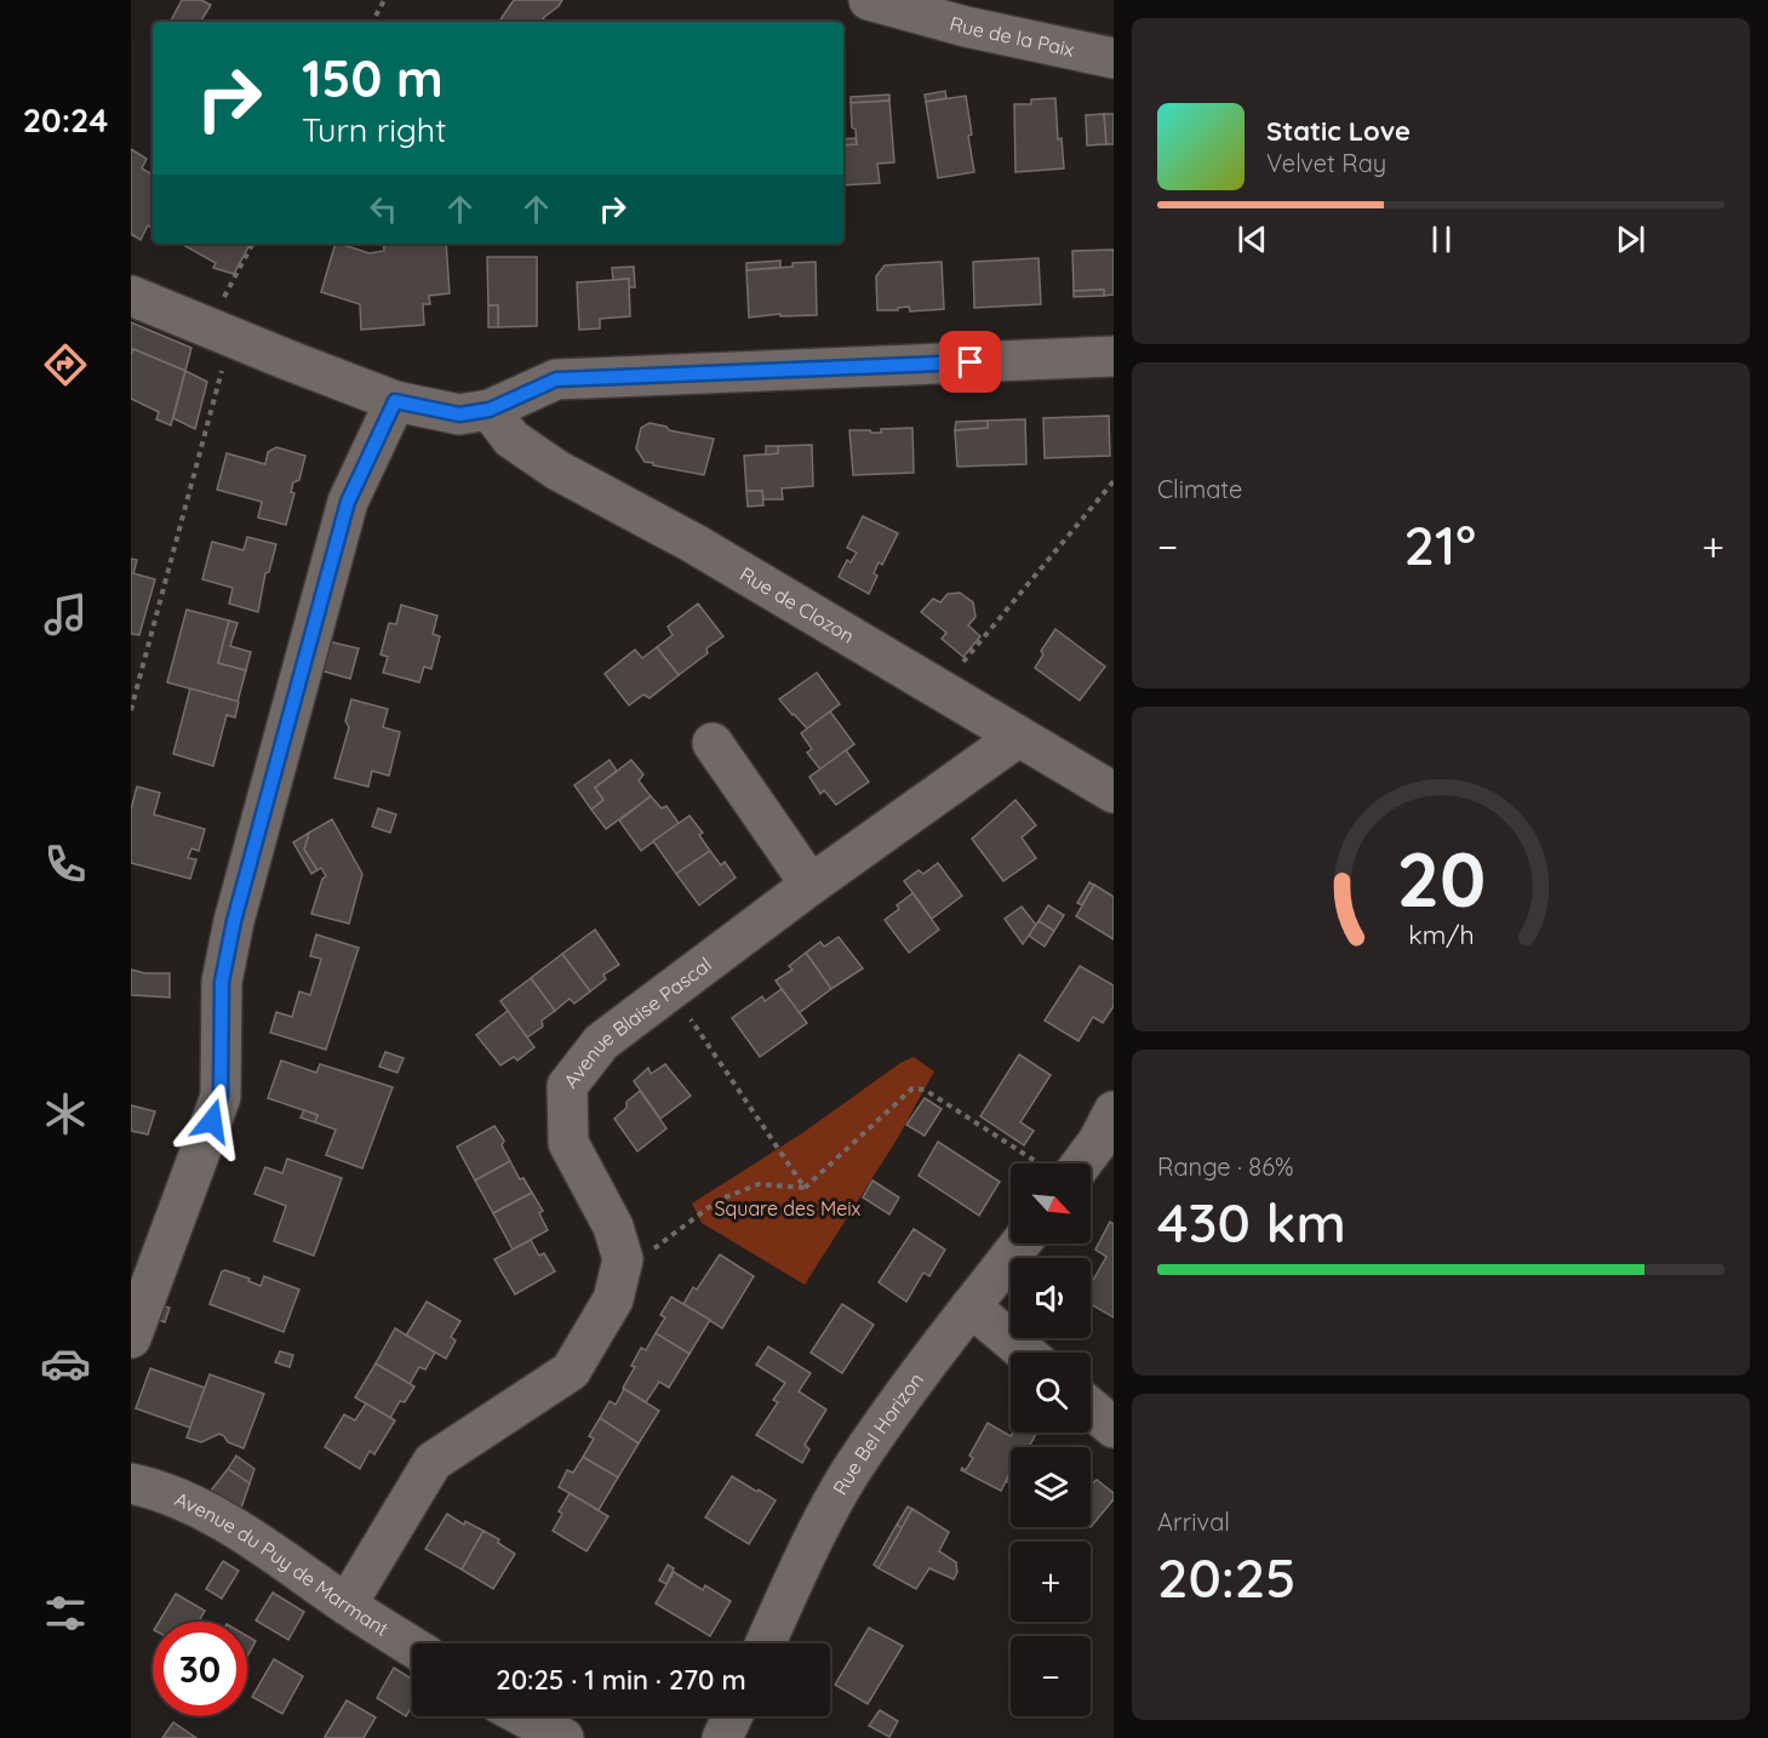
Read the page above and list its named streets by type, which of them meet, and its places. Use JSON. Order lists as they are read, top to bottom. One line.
{"streets":{"street":["Rue de la Paix","Rue de Clozon","Avenue Blaise Pascal","Rue Bel Horizon","Avenue du Puy de Marmant"]},"crossings":[["Rue de Clozon","Avenue Blaise Pascal"],["Avenue Blaise Pascal","Avenue du Puy de Marmant"]],"parks":["Square des Meix"],"north":"bottom right","page":{"tabs":"20:24","turn":["150 m","Turn right"],"song":["Static Love","Velvet Ray"],"tile":["Climate",["Range · 86%","430 km"],["Arrival","20:25"]],"heat":["−","21°","+"],"map_buttons":["+","−"],"limit":"30","trip":"20:25 · 1 min · 270 m","gauge":["20","km/h"]}}
